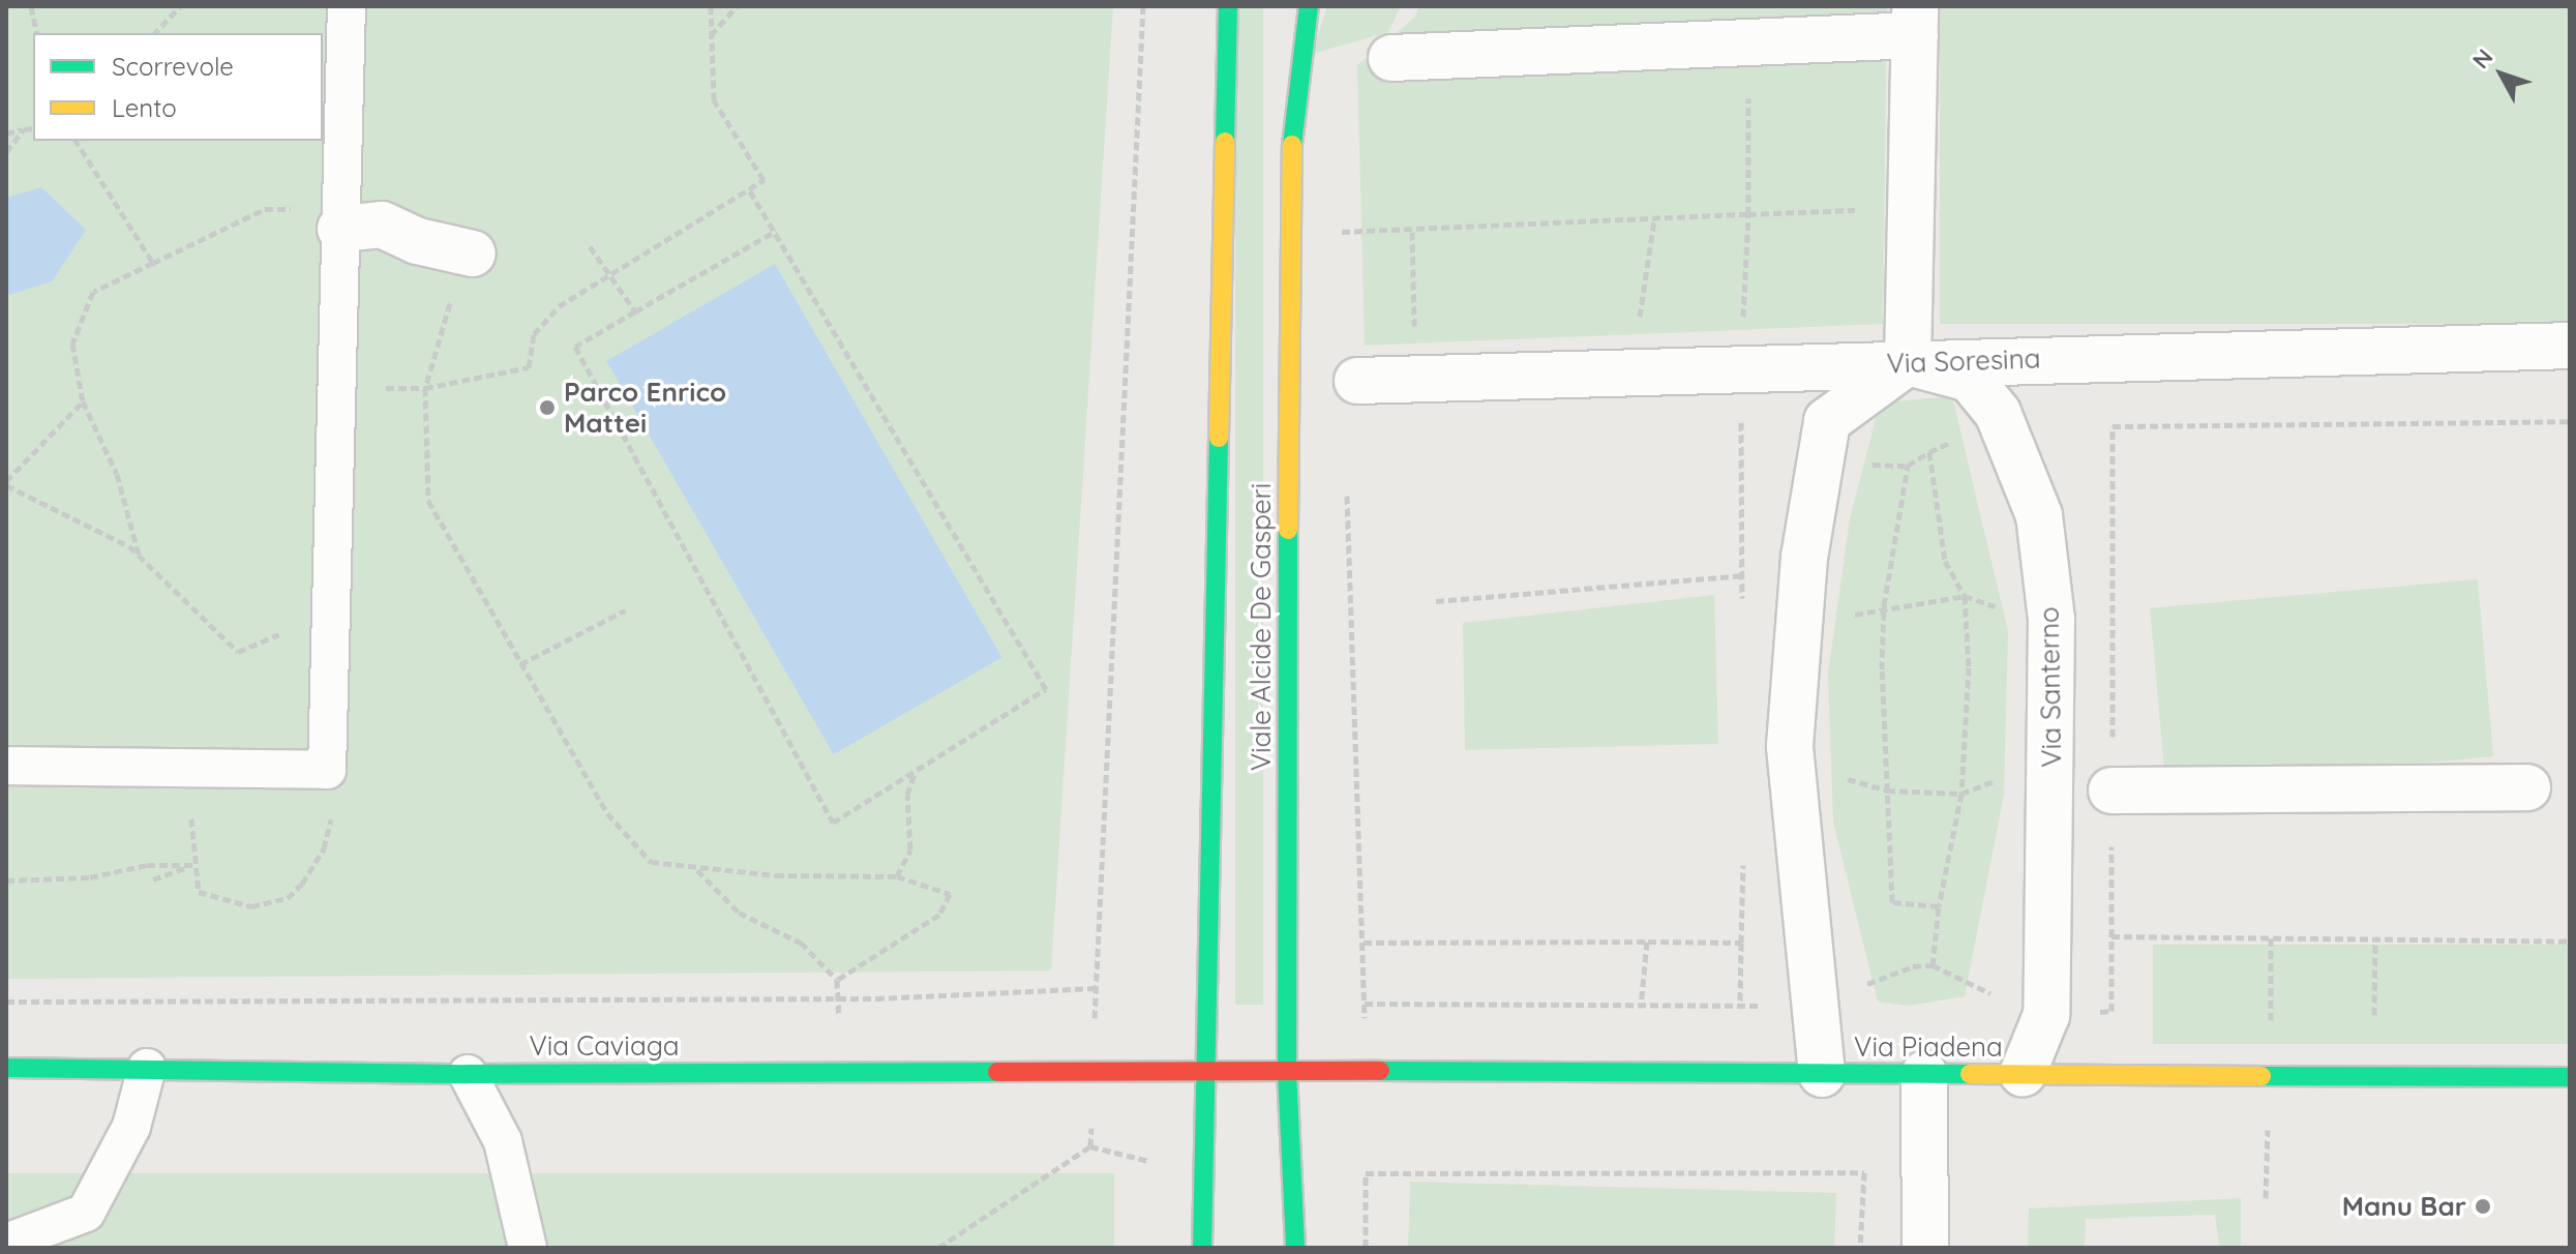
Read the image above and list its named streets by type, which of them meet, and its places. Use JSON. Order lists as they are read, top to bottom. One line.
{"streets":{"street":["Via Soresina","Viale Alcide De Gasperi","Via Santerno","Via Caviaga","Via Piadena"]},"crossings":[["Via Soresina","Via Santerno"],["Viale Alcide De Gasperi","Via Caviaga"],["Viale Alcide De Gasperi","Via Piadena"],["Via Santerno","Via Piadena"],["Via Caviaga","Via Piadena"]],"places":["Parco Enrico Mattei","Manu Bar"],"legend":["Scorrevole","Lento"],"north":"top left"}
